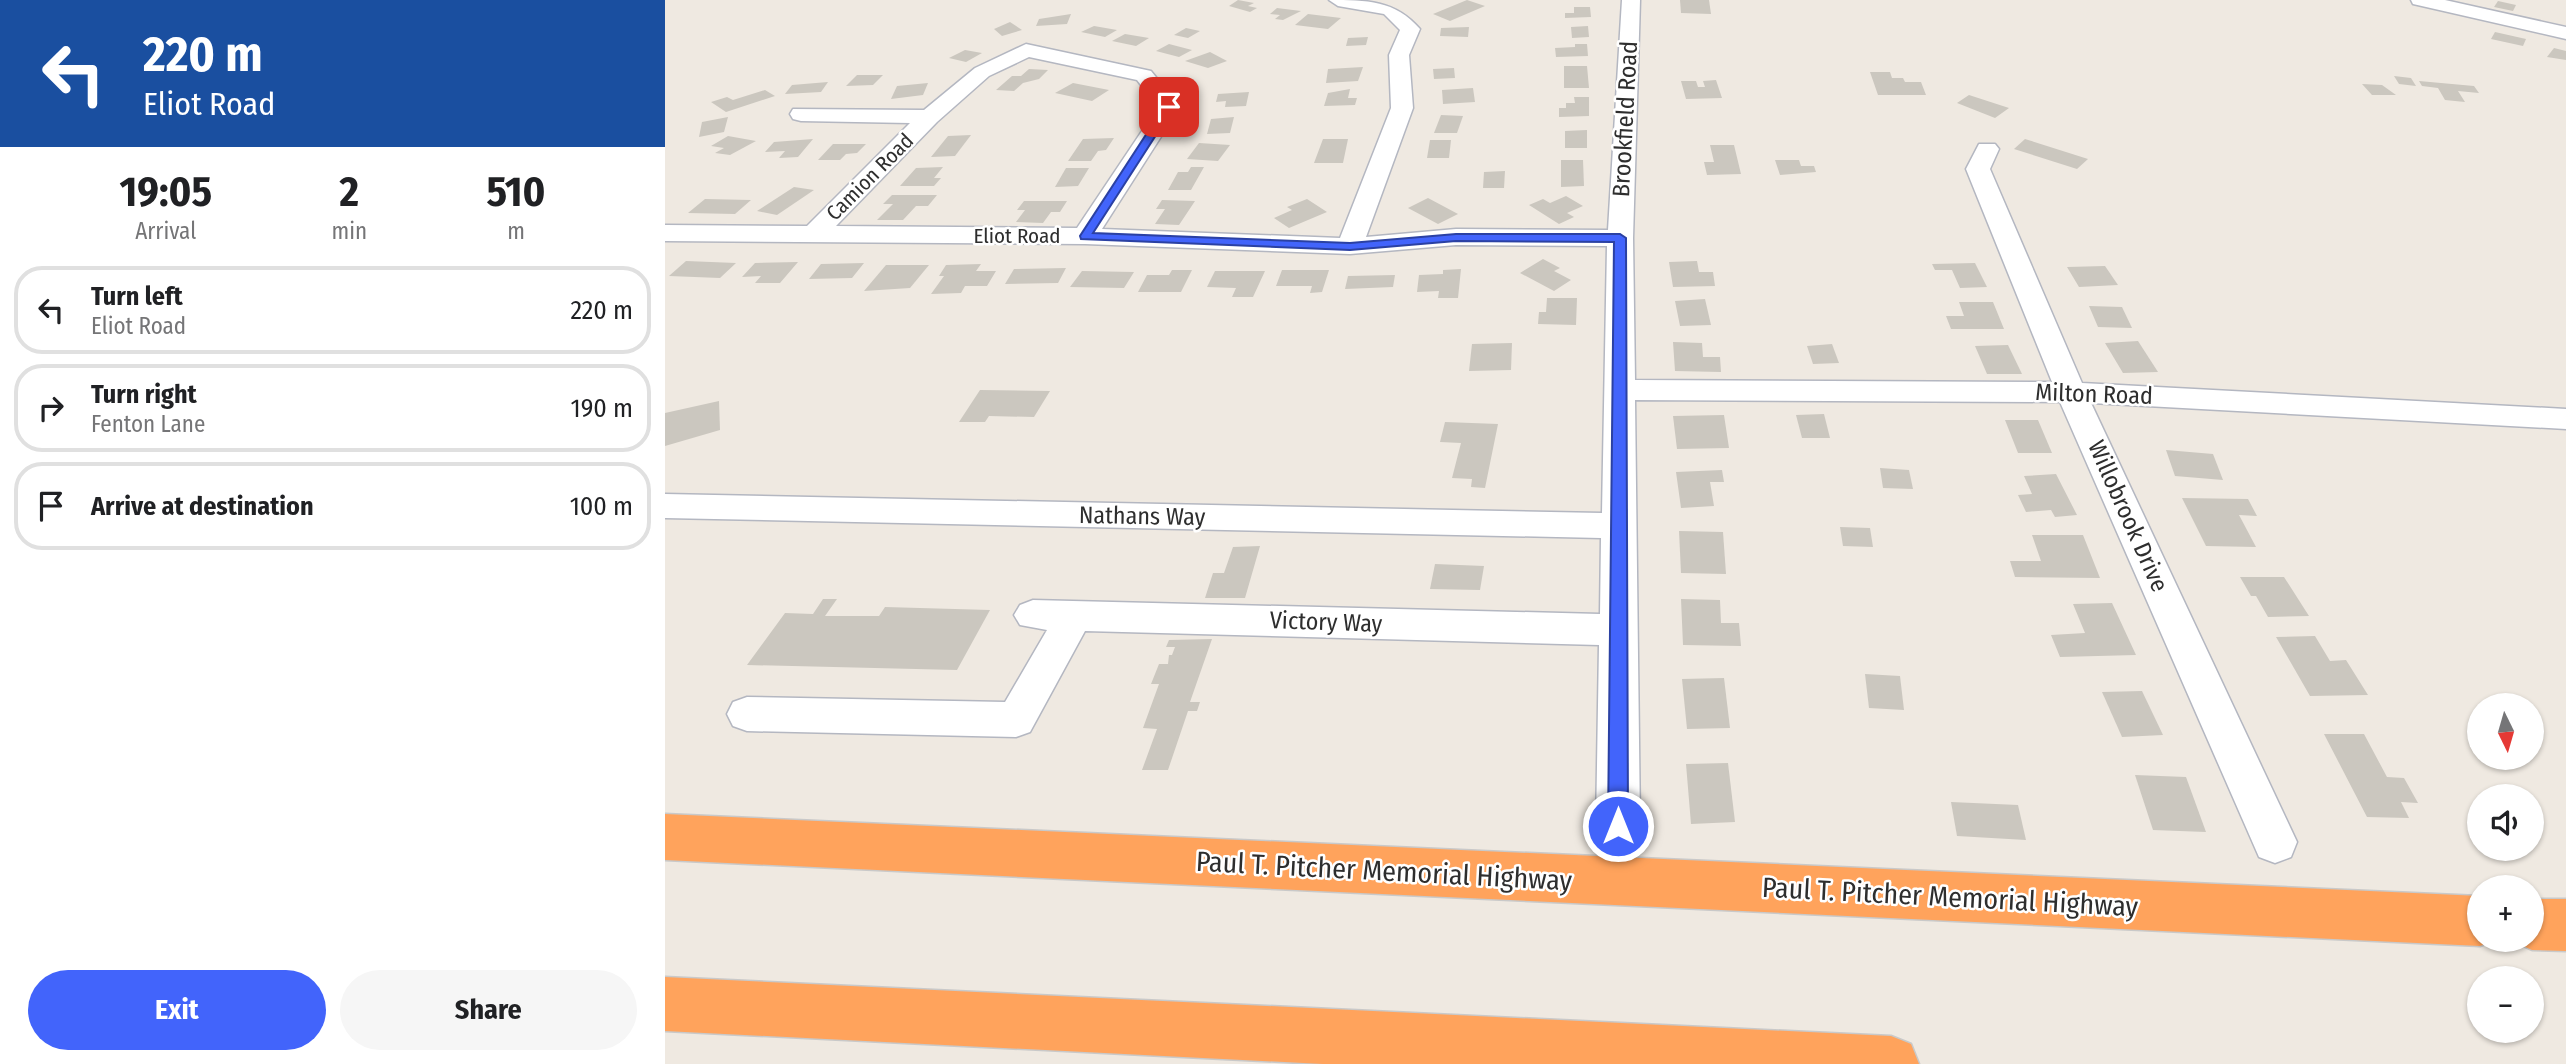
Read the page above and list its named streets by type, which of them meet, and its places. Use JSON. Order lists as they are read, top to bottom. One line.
{"streets":{"highway":["Paul T. Pitcher Memorial Highway"],"street":["Brookfield Road","Camion Road","Eliot Road","Milton Road","Nathans Way","Willobrook Drive","Victory Way"]},"crossings":[["Brookfield Road","Eliot Road"],["Brookfield Road","Milton Road"],["Brookfield Road","Nathans Way"],["Brookfield Road","Victory Way"],["Camion Road","Eliot Road"],["Milton Road","Willobrook Drive"]],"north":"bottom","page":{"turn":["220 m","Eliot Road"],"eta":["19:05","Arrival","2","min","510","m"],"list":[{"name":"Turn left","note":"Eliot Road","value":"220 m"},{"name":"Turn right","note":"Fenton Lane","value":"190 m"},{"name":"Arrive at destination","value":"100 m"}],"map_buttons":["+","−"],"buttons":["Exit","Share"]}}
